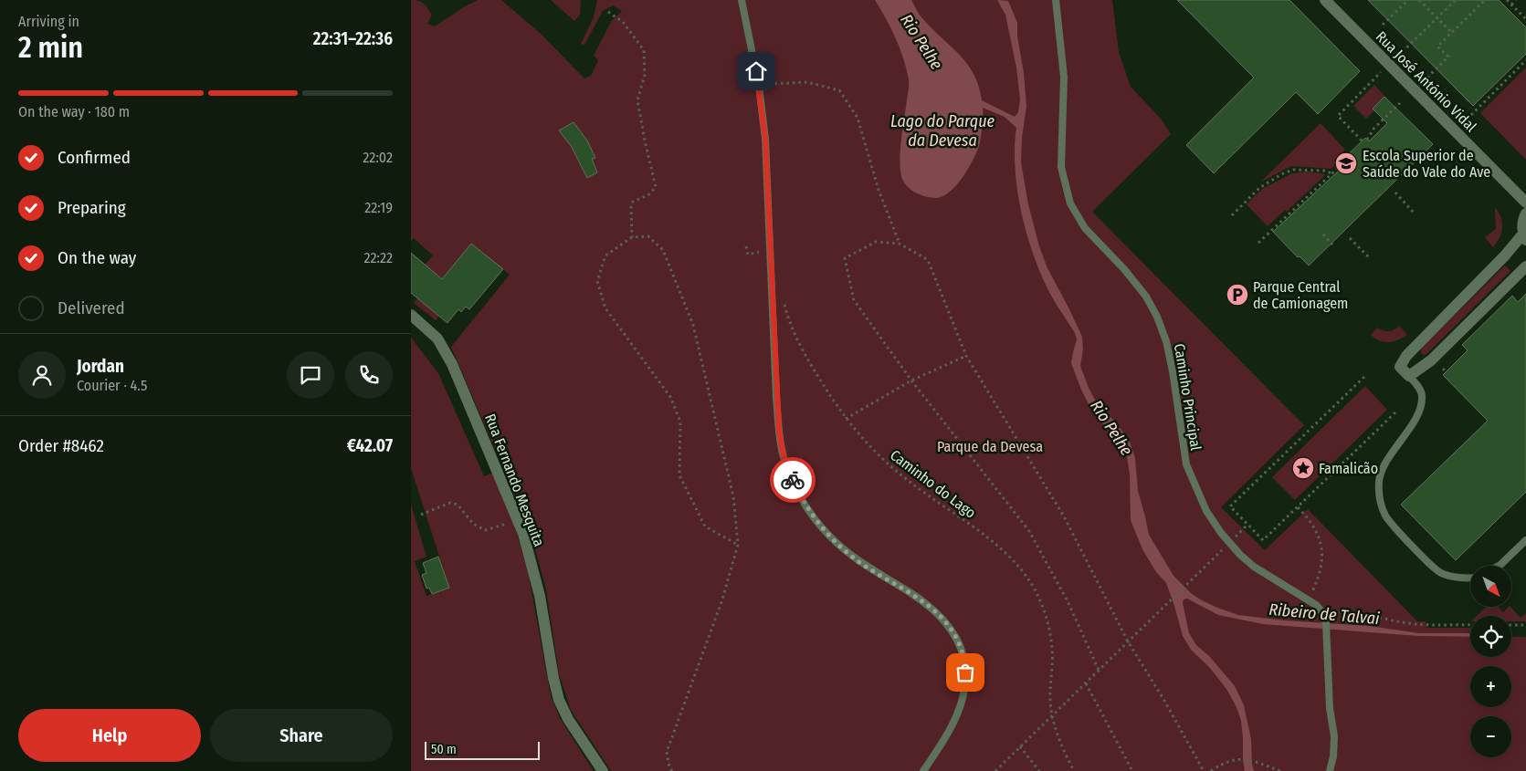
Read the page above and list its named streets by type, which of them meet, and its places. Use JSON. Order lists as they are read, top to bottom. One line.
{"streets":{"street":["Rua José António Vidal","Rua Fernando Mesquita"],"lane":["Caminho Principal"],"path":["Caminho do Lago"]},"water":["Rio Pelhe","Lago do Parque da Devesa","Ribeiro de Talvai"],"parks":["Parque da Devesa"],"places":{"school or university":["Escola Superior de Saúde do Vale do Ave"],"parking":["Parque Central de Camionagem"],"place":["Famalicão"]},"scale_bar":"50 m","north":"bottom right","page":{"heading":["2 min","Arriving in","22:31–22:36"],"panel":["Jordan","Courier · 4.5","Order #8462","€42.07"],"bar":"On the way · 180 m","list":[["Confirmed","22:02"],["Preparing","22:19"],["On the way","22:22"],"Delivered"],"map_buttons":["+","−"],"buttons":["Help","Share"],"scale":"50 m"}}
